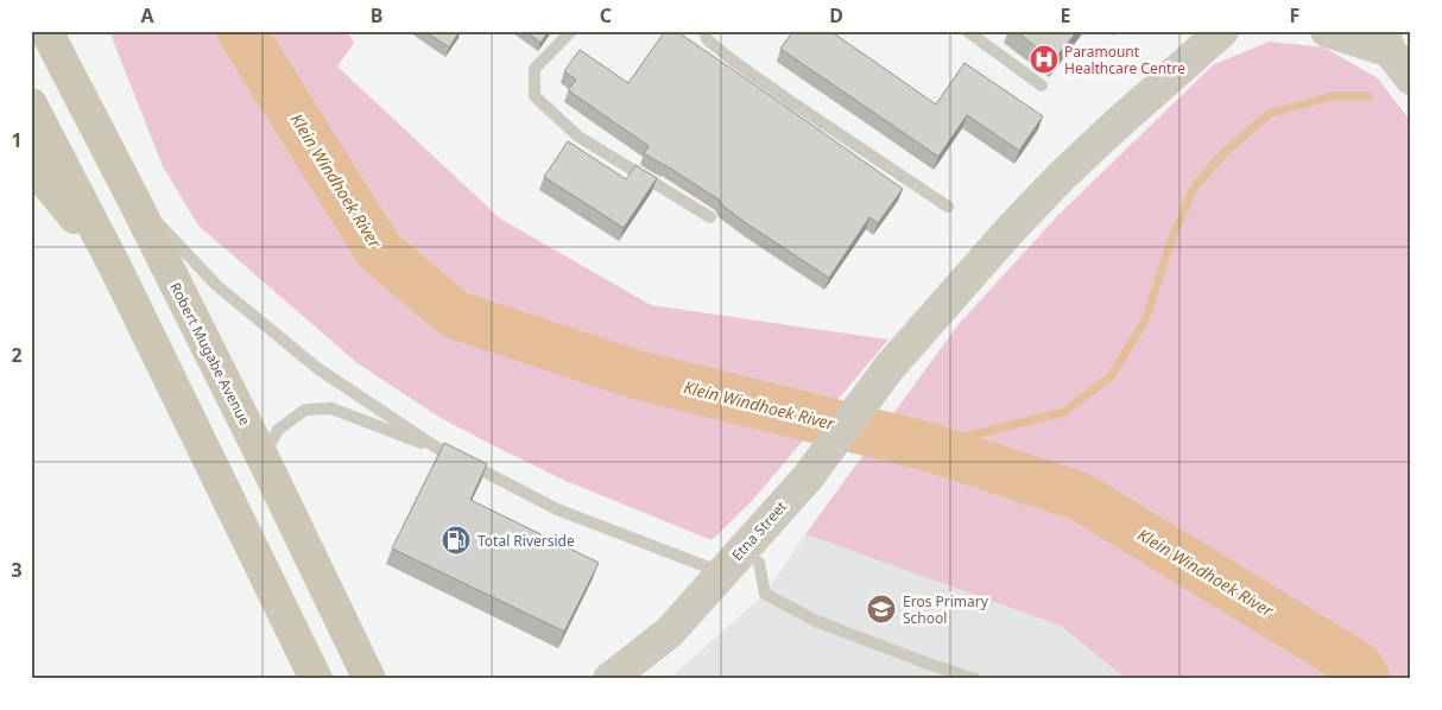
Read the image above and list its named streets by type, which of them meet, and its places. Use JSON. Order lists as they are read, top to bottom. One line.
{"streets":{"main road":["Robert Mugabe Avenue"],"street":["Etna Street"]},"water":["Klein Windhoek River"],"places":{"hospital":["Paramount Healthcare Centre"],"fuel station":["Total Riverside"],"school or university":["Eros Primary School"]},"grid":{"columns":["A","B","C","D","E","F"],"rows":["1","2","3"]}}
